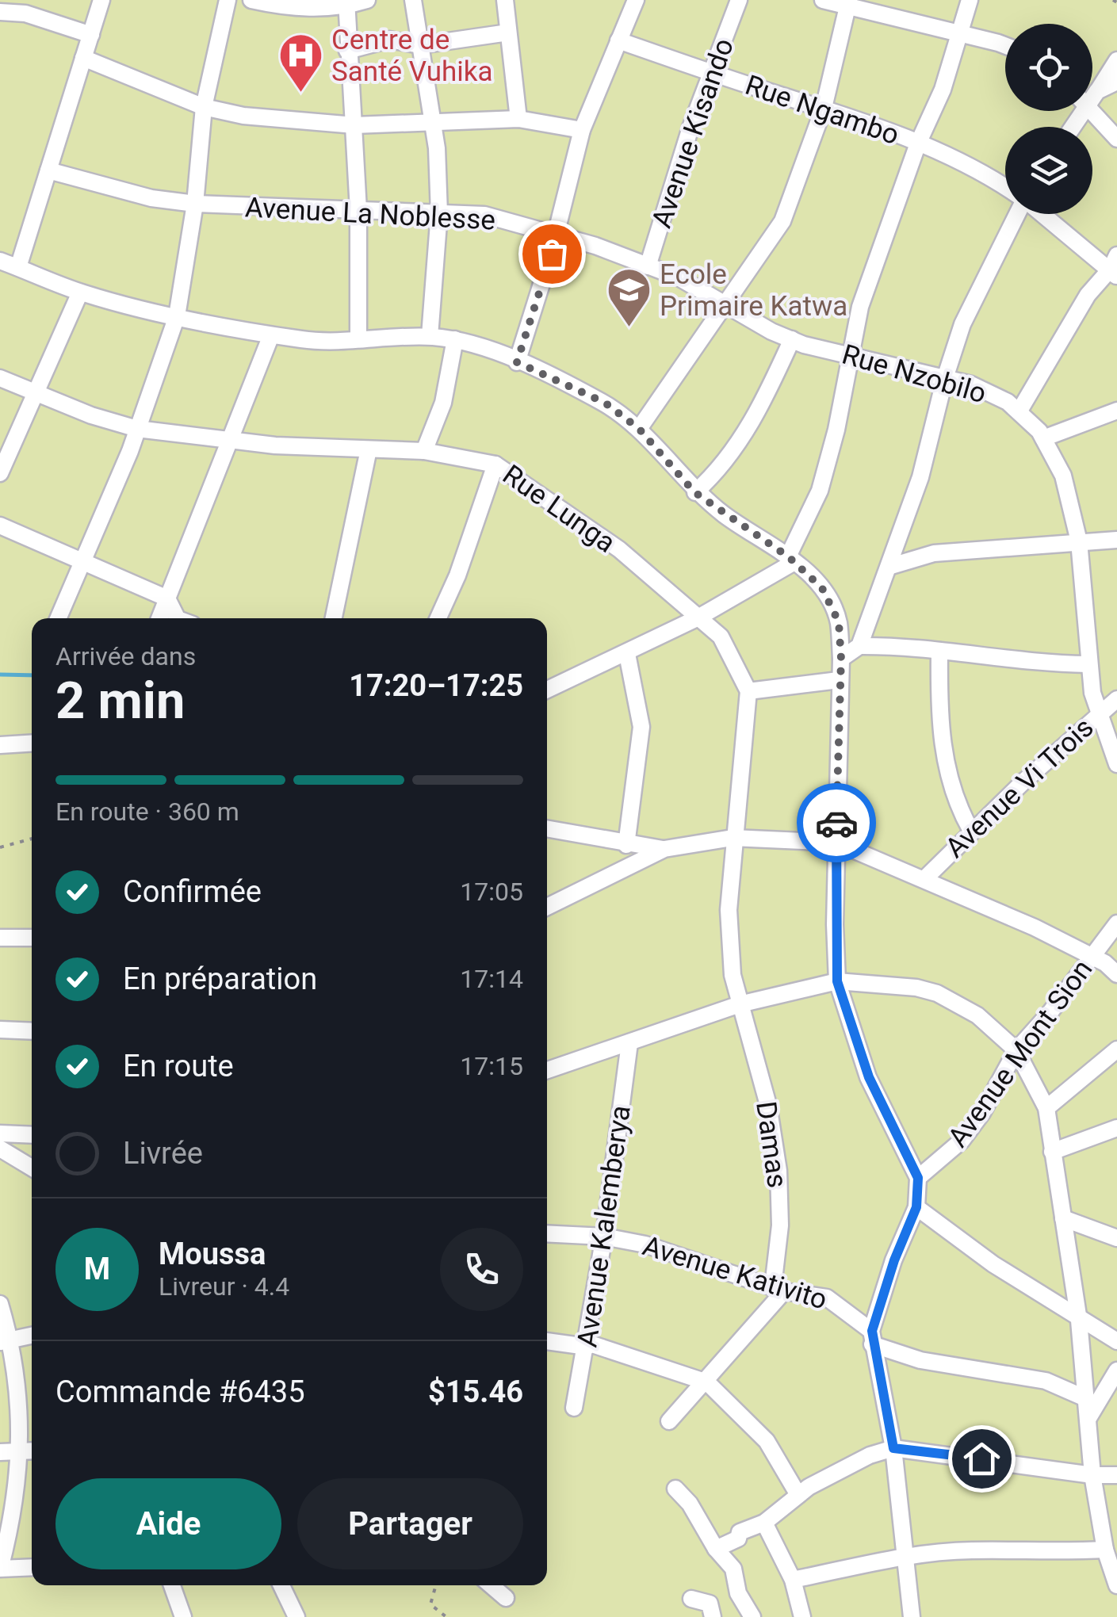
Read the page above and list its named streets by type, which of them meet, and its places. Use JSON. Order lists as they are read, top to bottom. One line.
{"streets":{"street":["Rue Ngambo","Avenue Kisando","Avenue La Noblesse","Rue Nzobilo","Rue Lunga","Avenue Vi Trois","Avenue Mont Sion","Damas","Avenue Kalemberya","Avenue Kativito"]},"crossings":[["Rue Ngambo","Avenue Kisando"],["Avenue Kisando","Avenue La Noblesse"],["Avenue La Noblesse","Rue Nzobilo"],["Rue Nzobilo","Avenue Vi Trois"],["Rue Lunga","Damas"],["Damas","Avenue Kativito"],["Avenue Kalemberya","Avenue Kativito"]],"places":{"hospital":["Centre de Santé Vuhika"],"school or university":["Ecole Primaire Katwa"]},"page":{"heading":["2 min","Arrivée dans","17:20–17:25"],"panel":["Moussa","Livreur · 4.4","Commande #6435","$15.46"],"bar":"En route · 360 m","list":[["Confirmée","17:05"],["En préparation","17:14"],["En route","17:15"],"Livrée"],"round":"M","buttons":["Aide","Partager"]}}
